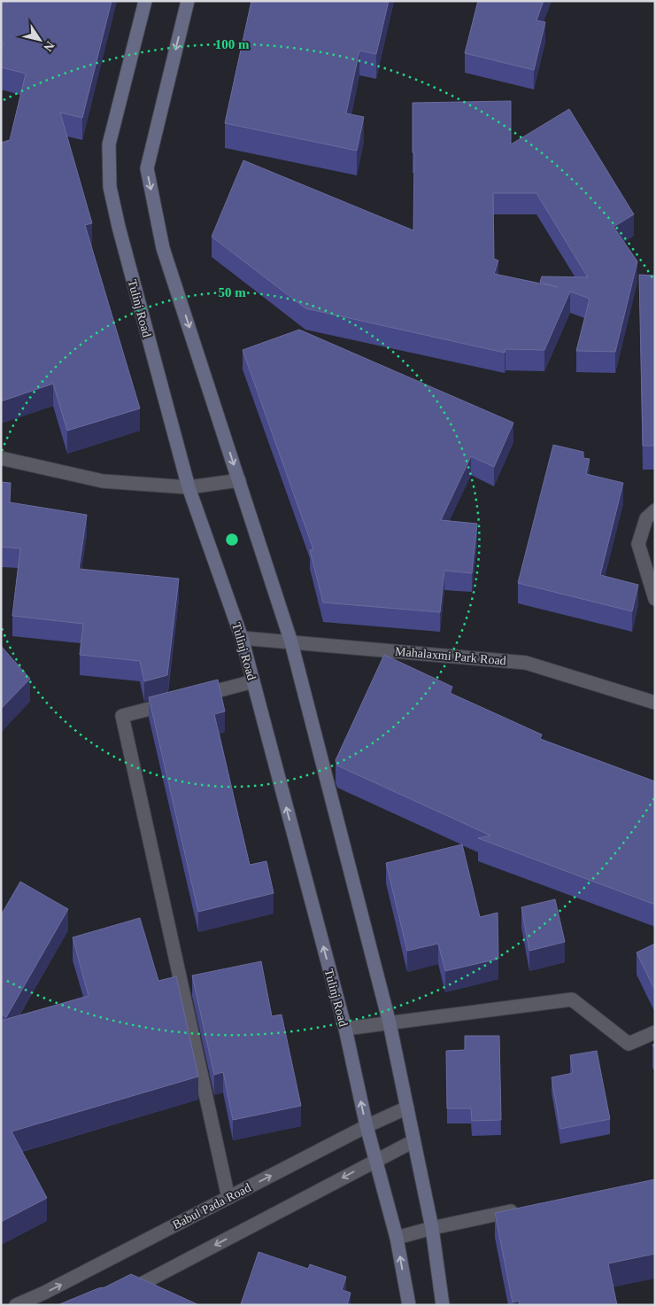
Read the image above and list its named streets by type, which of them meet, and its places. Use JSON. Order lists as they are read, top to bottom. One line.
{"streets":{"main road":["Tulinj Road"],"street":["Mahalaxmi Park Road","Babul Pada Road"]},"crossings":[["Tulinj Road","Mahalaxmi Park Road"],["Tulinj Road","Babul Pada Road"]],"north":"bottom right","rings":["100 m","50 m"]}
